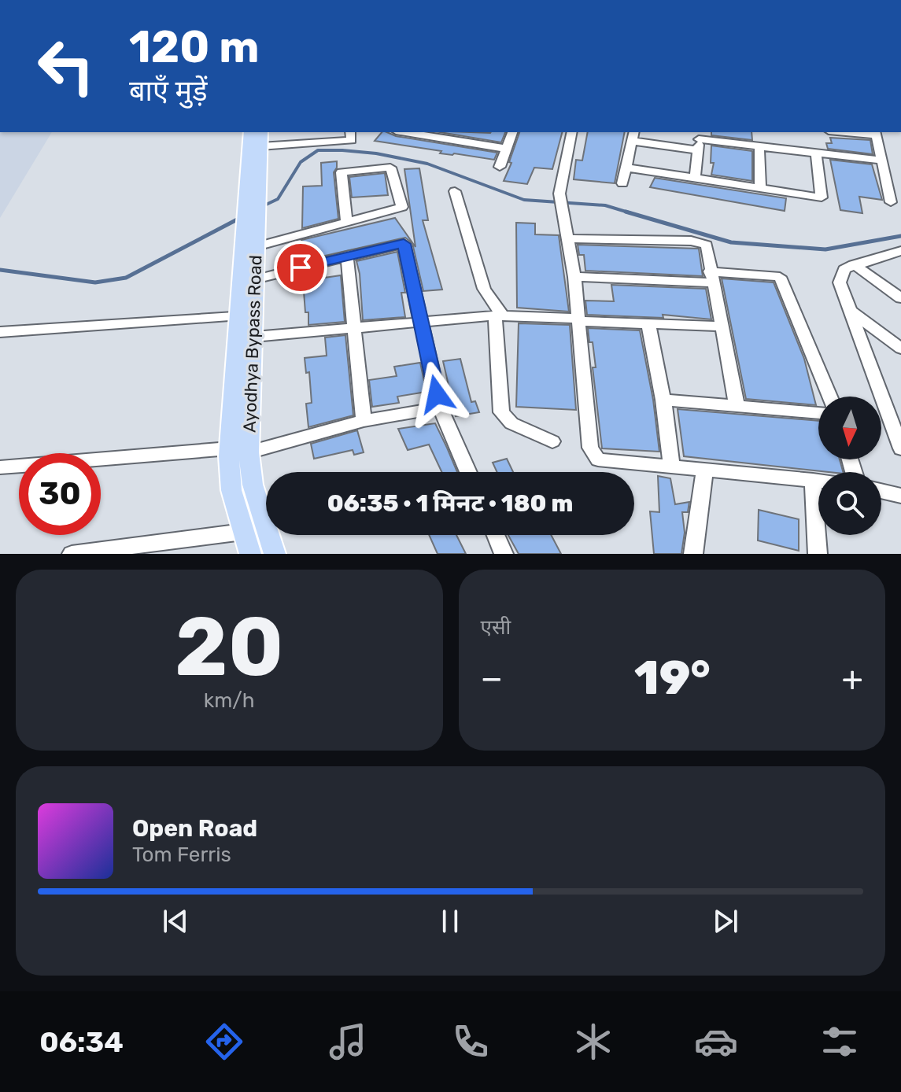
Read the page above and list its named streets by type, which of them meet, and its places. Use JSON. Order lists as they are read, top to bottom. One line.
{"streets":{"main road":["Ayodhya Bypass Road"]},"north":"bottom","page":{"turn":["120 m","बाएँ मुड़ें"],"limit":"30","trip":"06:35 · 1 मिनट · 180 m","tile":[["20","km/h"],"एसी"],"heat":["−","19°","+"],"song":["Open Road","Tom Ferris"],"tabs":"06:34"}}
